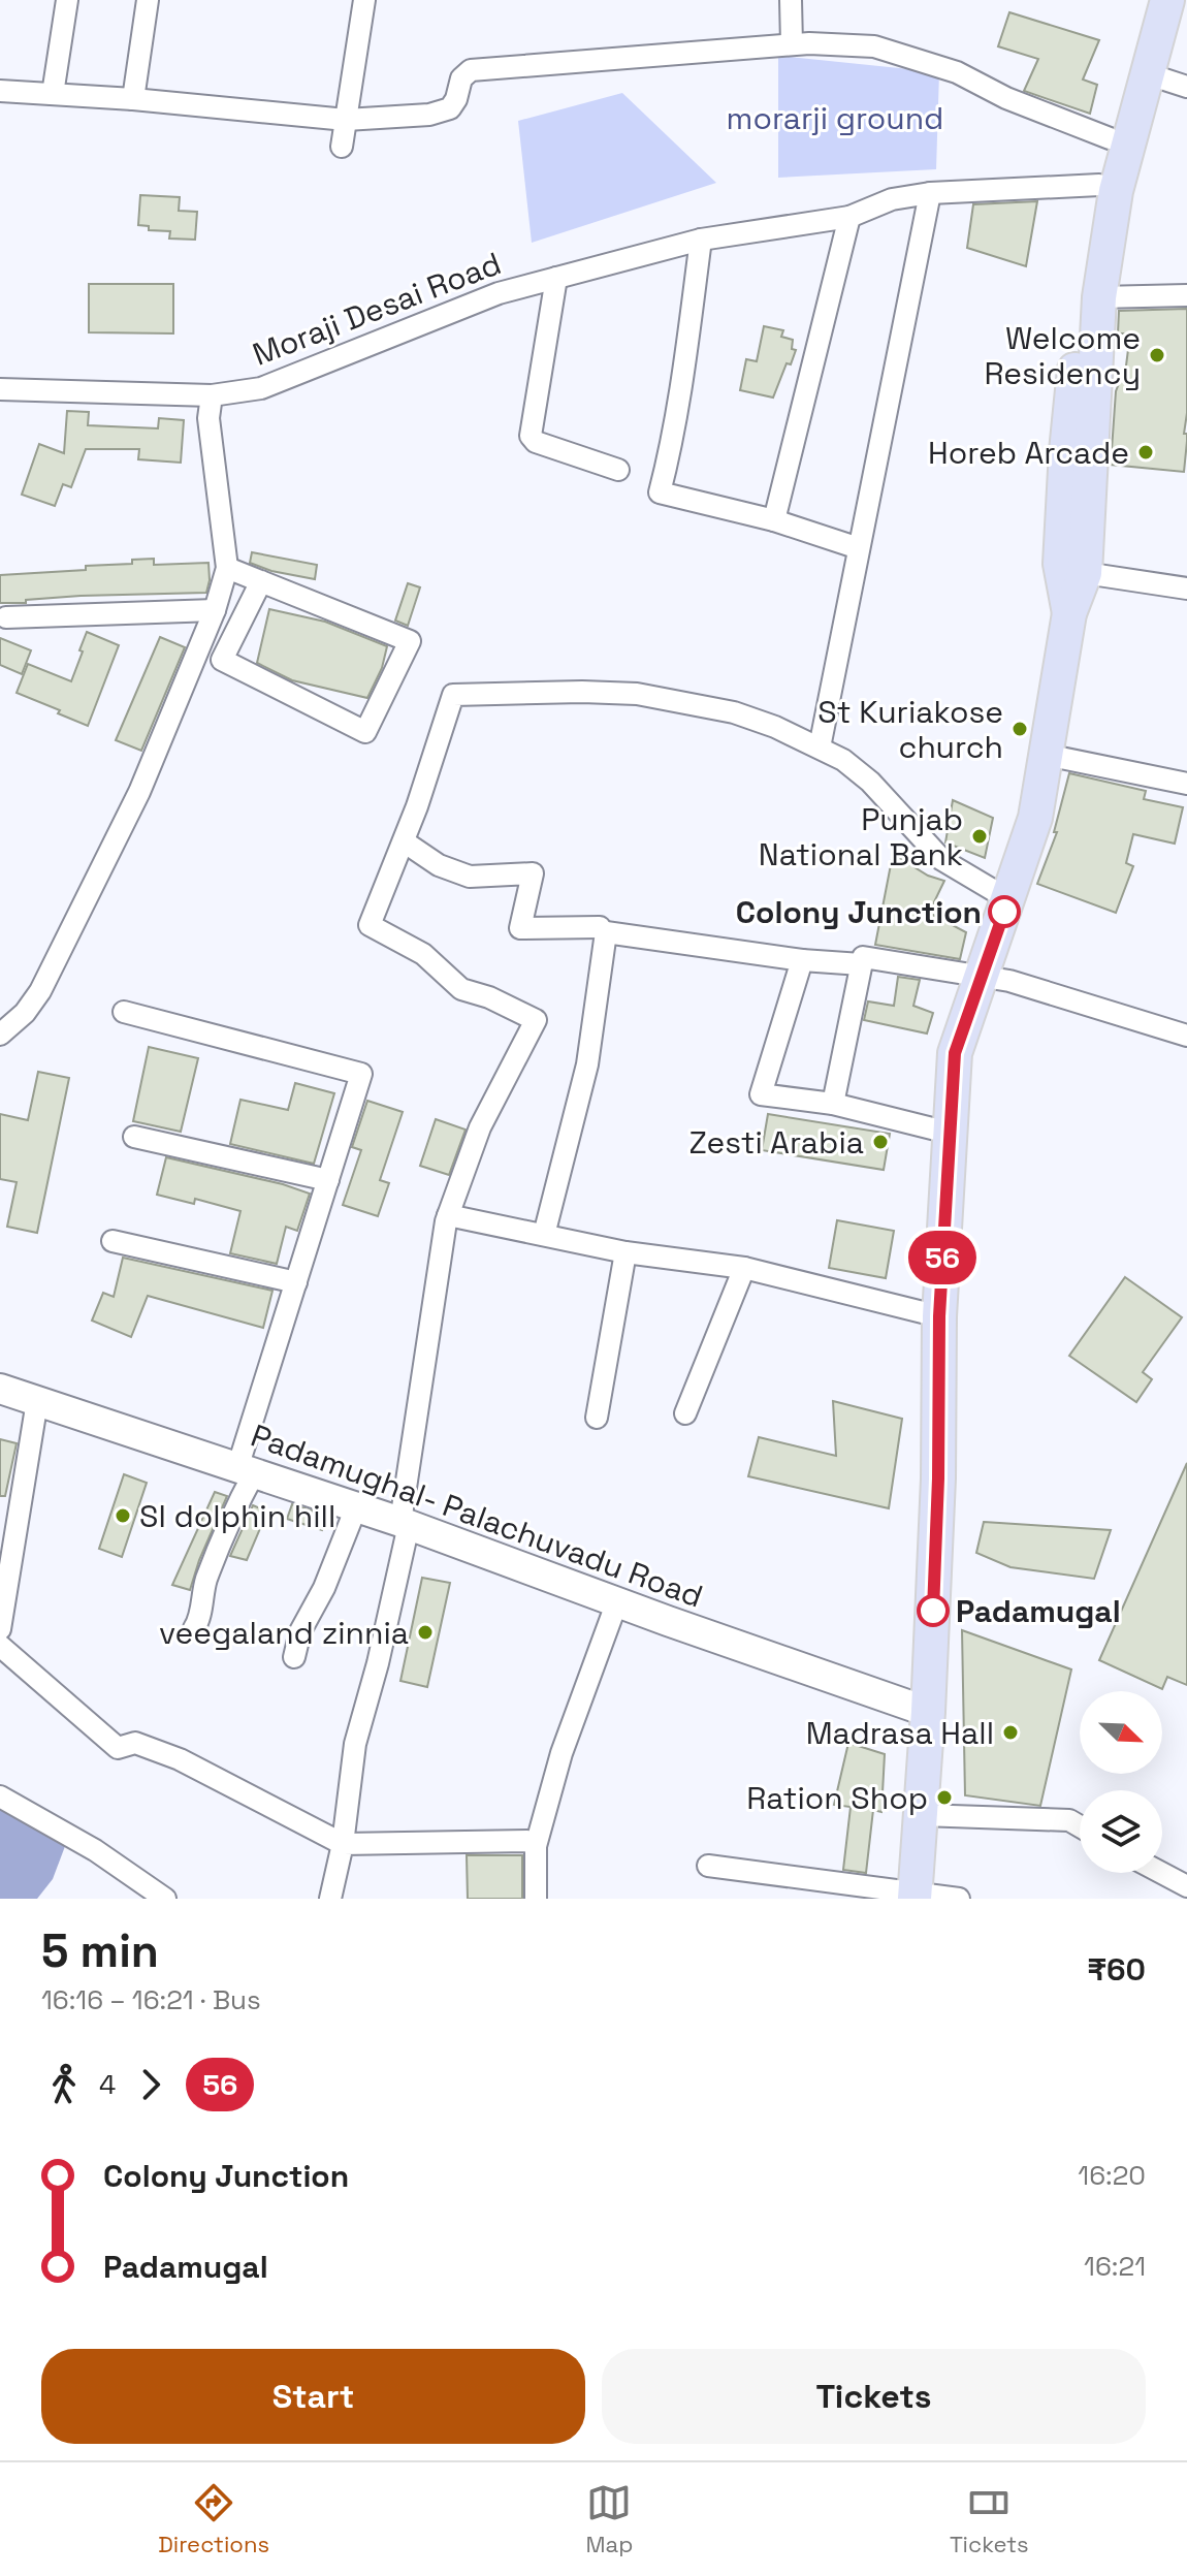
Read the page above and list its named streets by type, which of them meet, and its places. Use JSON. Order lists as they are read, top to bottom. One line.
{"streets":{"main road":["Padamughal- Palachuvadu Road"],"street":["Moraji Desai Road"]},"parks":["morarji ground"],"places":["Welcome Residency","Horeb Arcade","St Kuriakose church","Punjab National Bank","Colony Junction","Zesti Arabia","SI dolphin hill","Padamugal","veegaland zinnia","Madrasa Hall","Ration Shop"],"lines":["bus line 56"],"north":"bottom right","page":{"on_map":"56","heading":["5 min","16:16 – 16:21 · Bus","₹60"],"legs":["4","56"],"list":[{"name":"Colony Junction","value":"16:20"},{"name":"Padamugal","value":"16:21"}],"buttons":["Start","Tickets"],"tabs":["Directions","Map","Tickets"]}}
